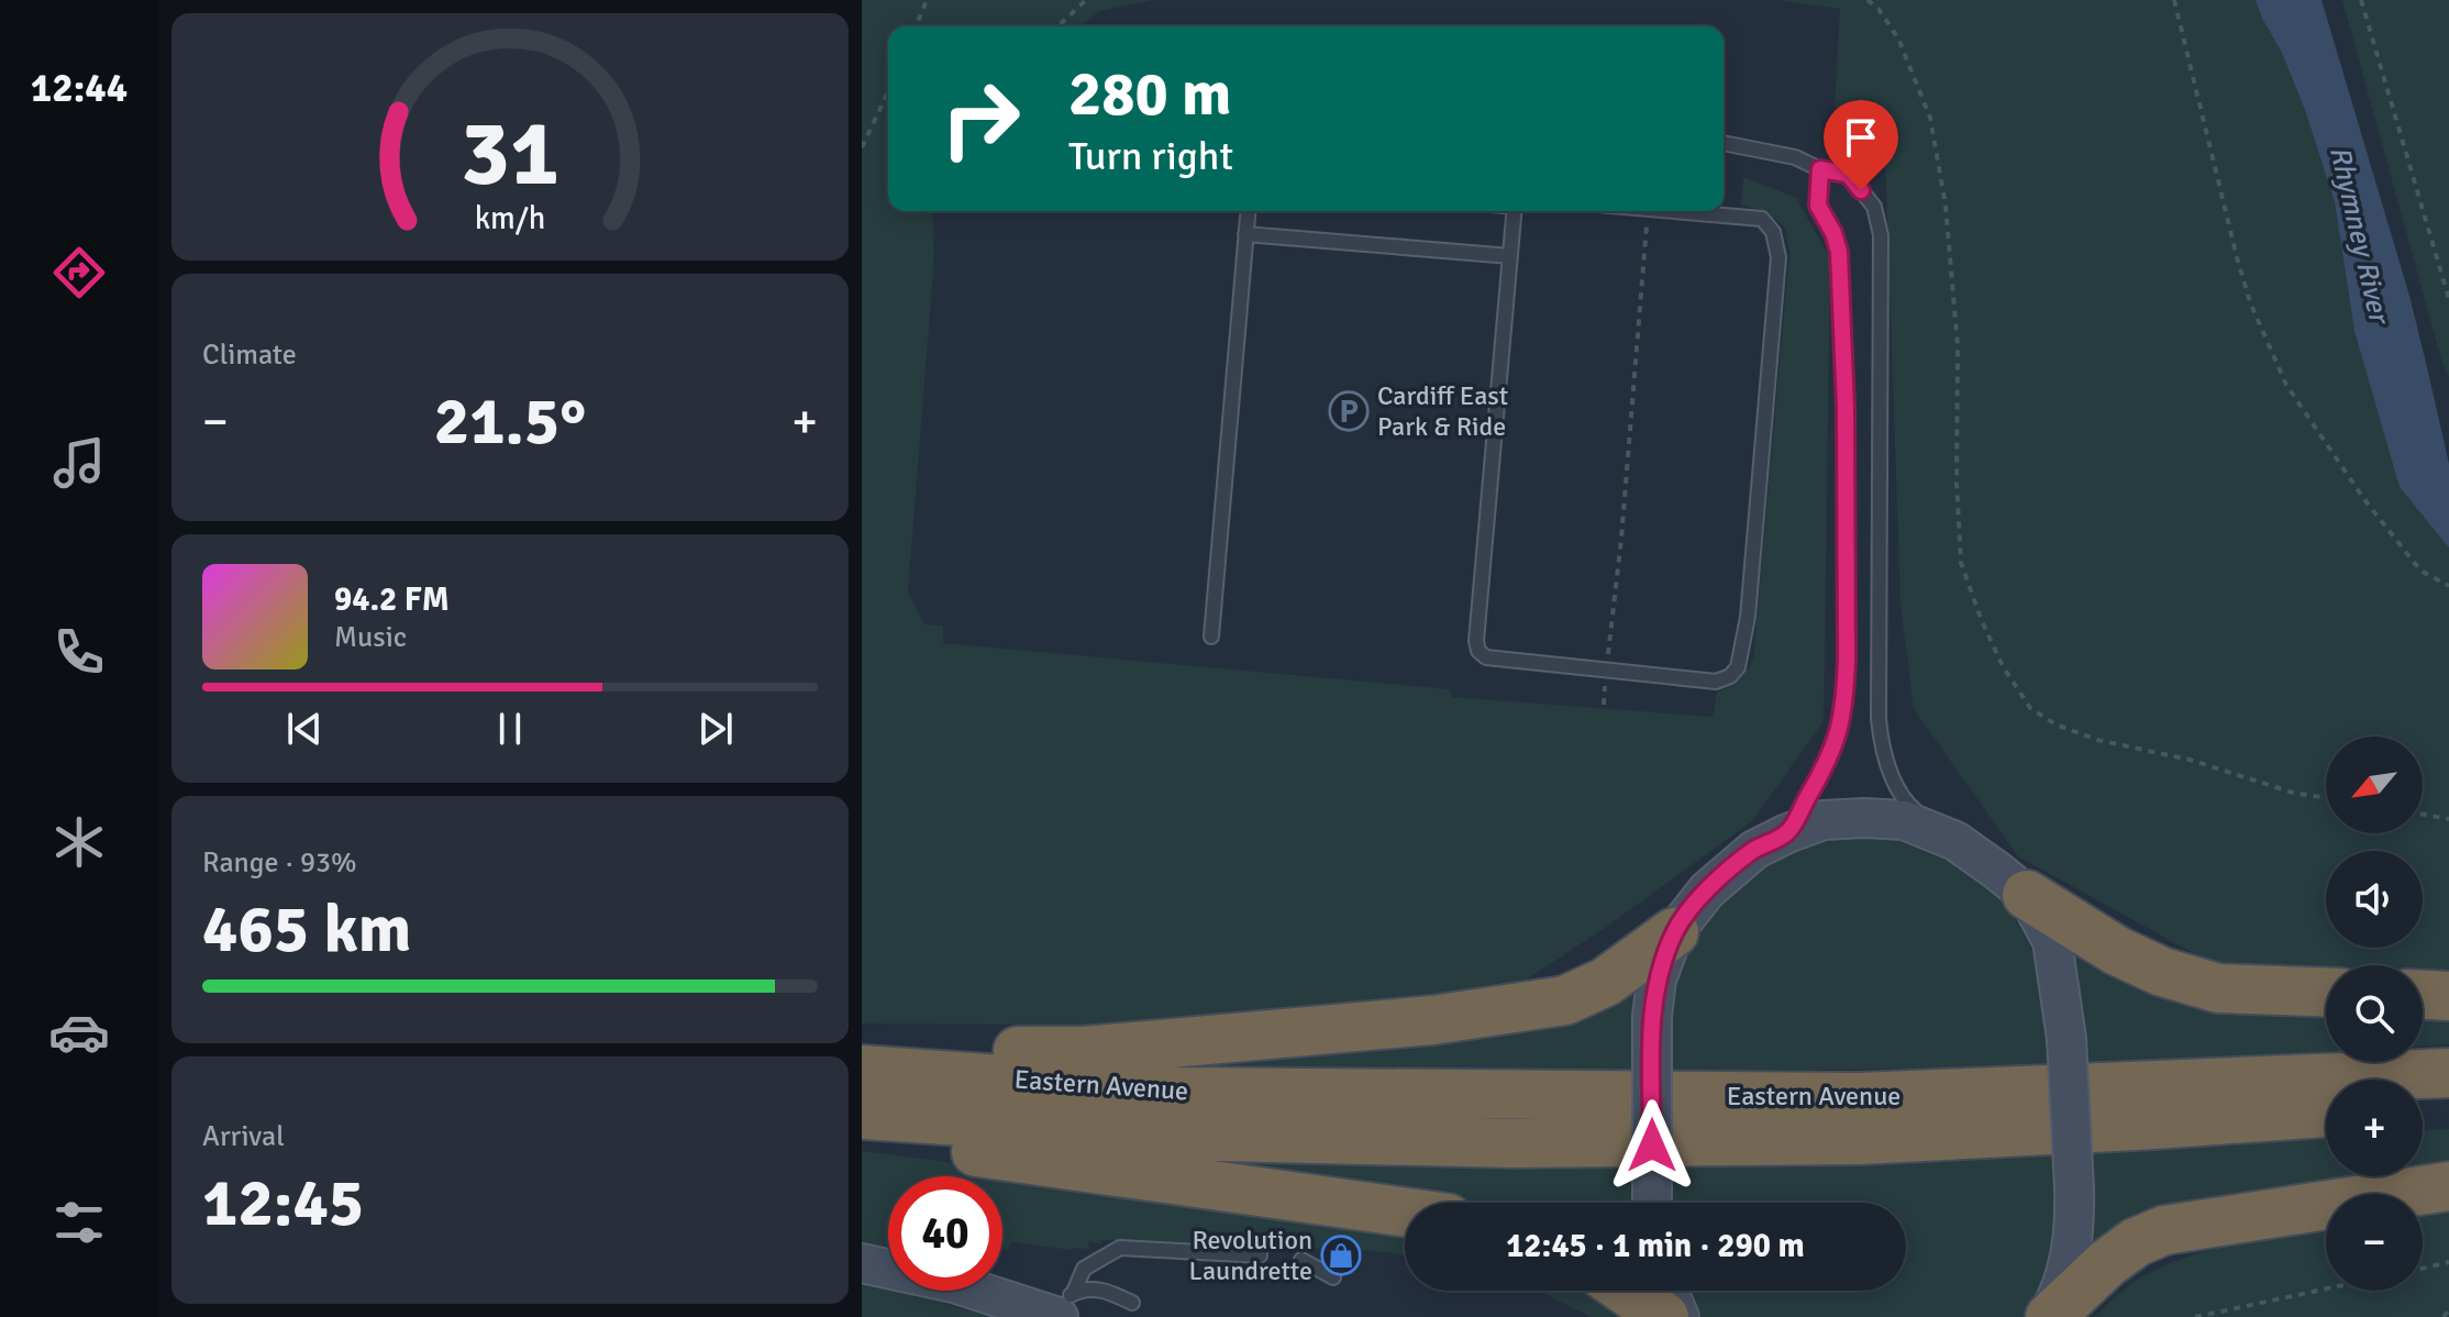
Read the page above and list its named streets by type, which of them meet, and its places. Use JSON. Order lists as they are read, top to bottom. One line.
{"streets":{"highway":["Eastern Avenue"]},"water":["Rhymney River"],"places":{"parking":["Cardiff East Park & Ride"],"shop":["Revolution Laundrette"]},"north":"bottom left","page":{"tabs":"12:44","turn":["280 m","Turn right"],"tile":["Climate",["Range · 93%","465 km"],["Arrival","12:45"]],"heat":["−","21.5°","+"],"song":["94.2 FM","Music"],"map_buttons":["+","−"],"limit":"40","trip":"12:45 · 1 min · 290 m","gauge":["31","km/h"]}}
